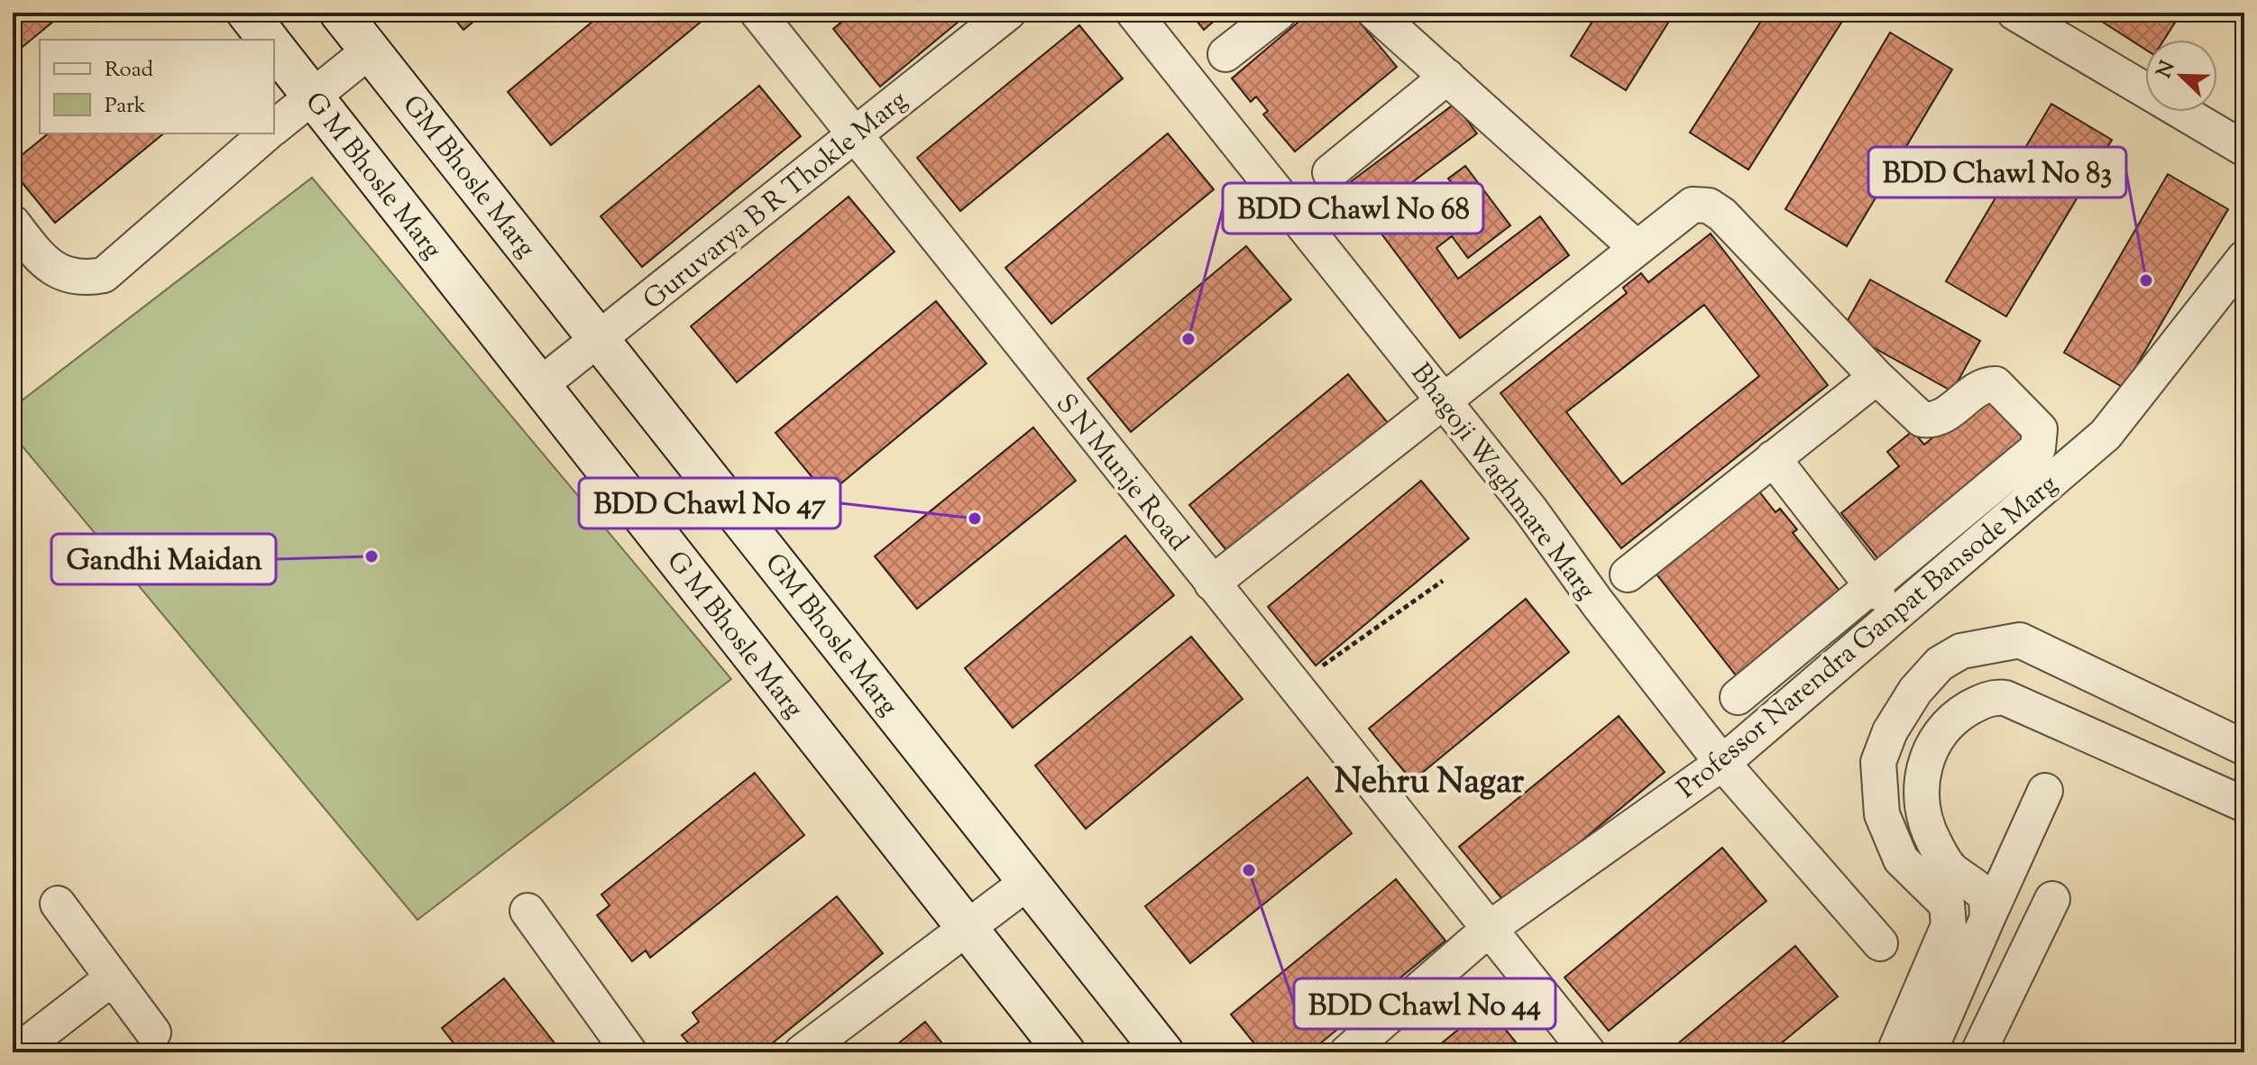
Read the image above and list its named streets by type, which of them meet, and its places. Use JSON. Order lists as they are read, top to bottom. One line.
{"streets":{"main road":["G M Bhosle Marg","GM Bhosle Marg"],"street":["Guruvarya B R Thokle Marg","S N Munje Road","Bhagoji Waghmare Marg","Professor Narendra Ganpat Bansode Marg"]},"crossings":[["G M Bhosle Marg","Guruvarya B R Thokle Marg"],["GM Bhosle Marg","Guruvarya B R Thokle Marg"],["Guruvarya B R Thokle Marg","S N Munje Road"],["S N Munje Road","Professor Narendra Ganpat Bansode Marg"],["Bhagoji Waghmare Marg","Professor Narendra Ganpat Bansode Marg"]],"districts":["Nehru Nagar"],"places":["BDD Chawl No 83","BDD Chawl No 68","BDD Chawl No 47","Gandhi Maidan","BDD Chawl No 44"],"legend":["Road","Park"],"north":"top left"}
